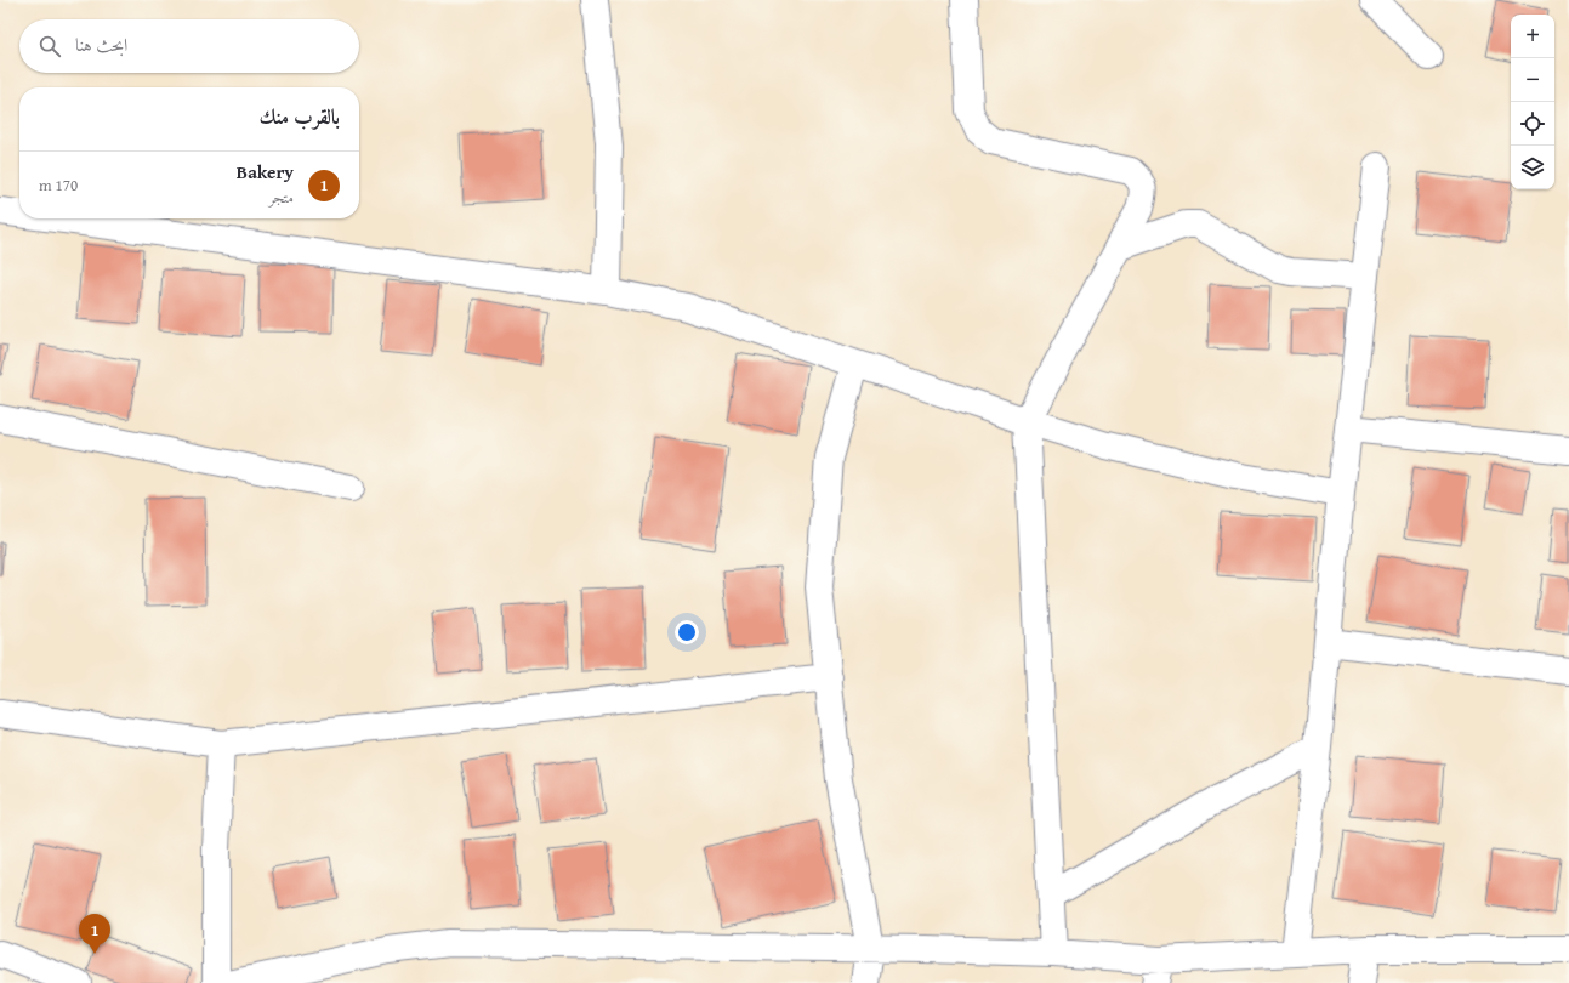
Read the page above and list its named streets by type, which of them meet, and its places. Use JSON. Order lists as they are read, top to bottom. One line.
{"page":{"map_buttons":["+","−"],"search":"ابحث هنا","heading":"بالقرب منك","list":[{"mark":"1","name":"Bakery","note":"متجر","value":"170 m"}],"pins":"1"}}
